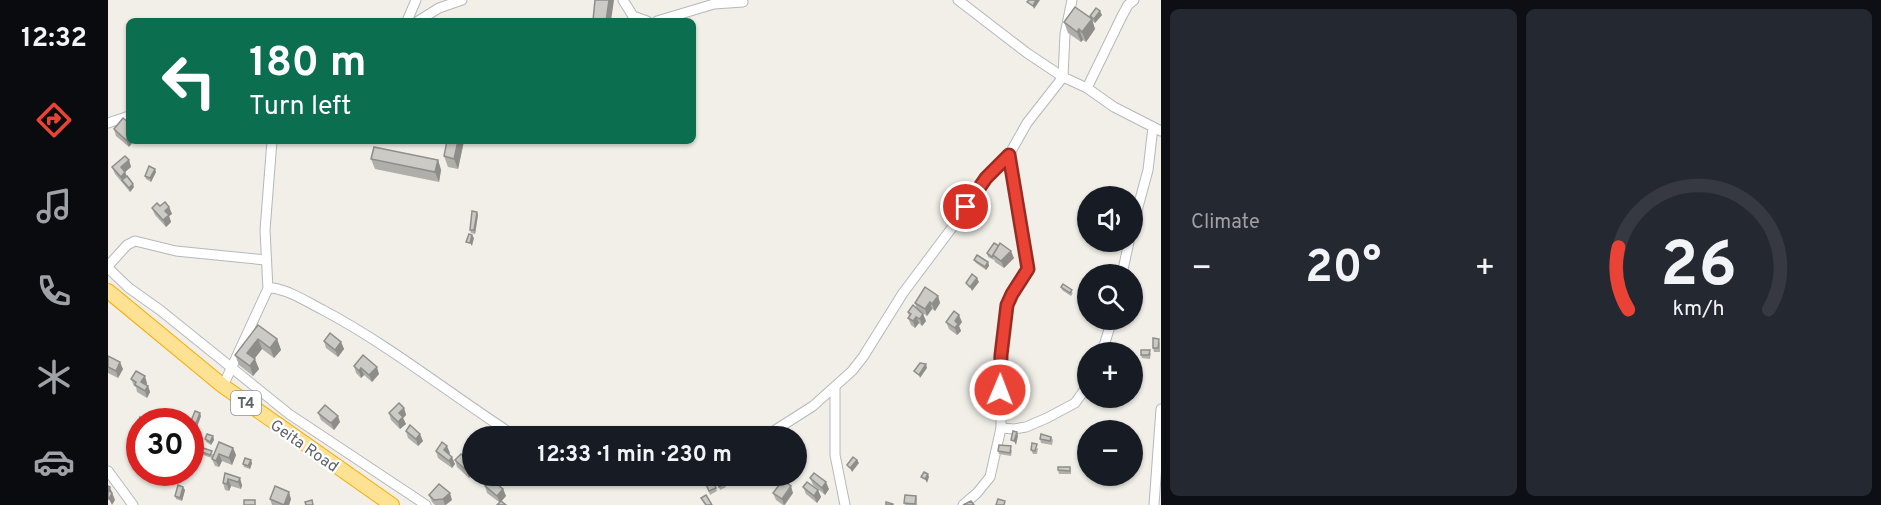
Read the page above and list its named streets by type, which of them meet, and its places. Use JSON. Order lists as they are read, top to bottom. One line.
{"streets":{"highway":["T4","Geita Road"]},"page":{"tabs":"12:32","tile":"Climate","turn":["180 m","Turn left"],"map_buttons":["+","−"],"heat":["−","20°","+"],"limit":"30","trip":"12:33 · 1 min · 230 m","gauge":["26","km/h"]}}
